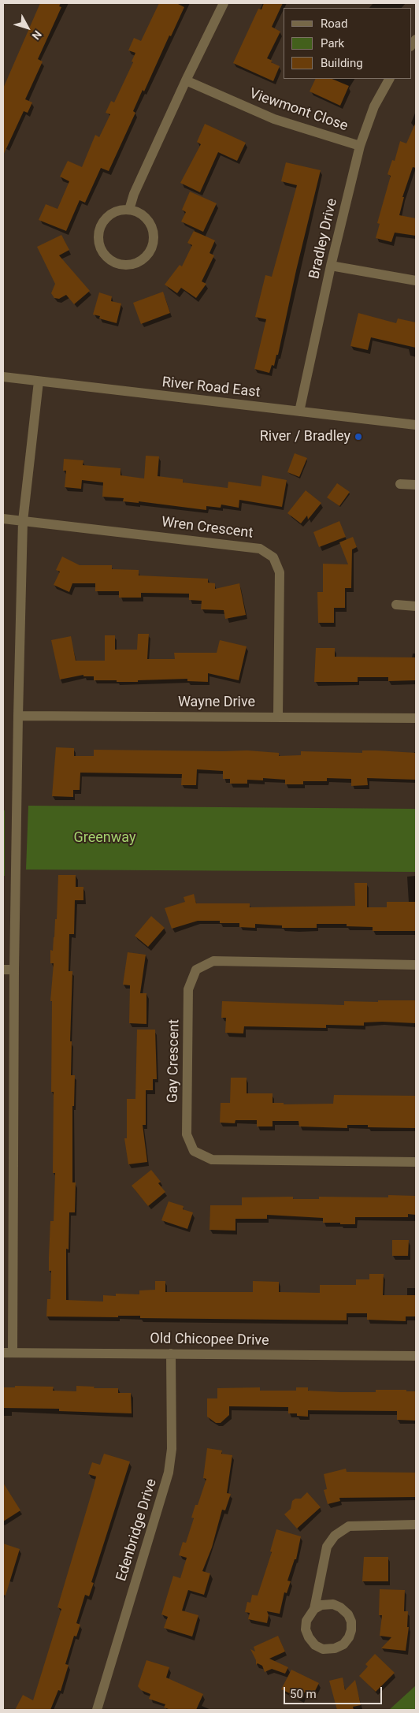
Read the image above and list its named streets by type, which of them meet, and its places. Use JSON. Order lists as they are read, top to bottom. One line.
{"streets":{"street":["Viewmont Close","Bradley Drive","River Road East","Wren Crescent","Wayne Drive","Gay Crescent","Old Chicopee Drive","Edenbridge Drive"]},"crossings":[["Viewmont Close","Bradley Drive"],["Bradley Drive","River Road East"],["Wren Crescent","Wayne Drive"],["Old Chicopee Drive","Edenbridge Drive"]],"parks":["Greenway"],"places":["River / Bradley"],"legend":["Road","Park","Building"],"scale_bar":"50 m","north":"bottom right"}
